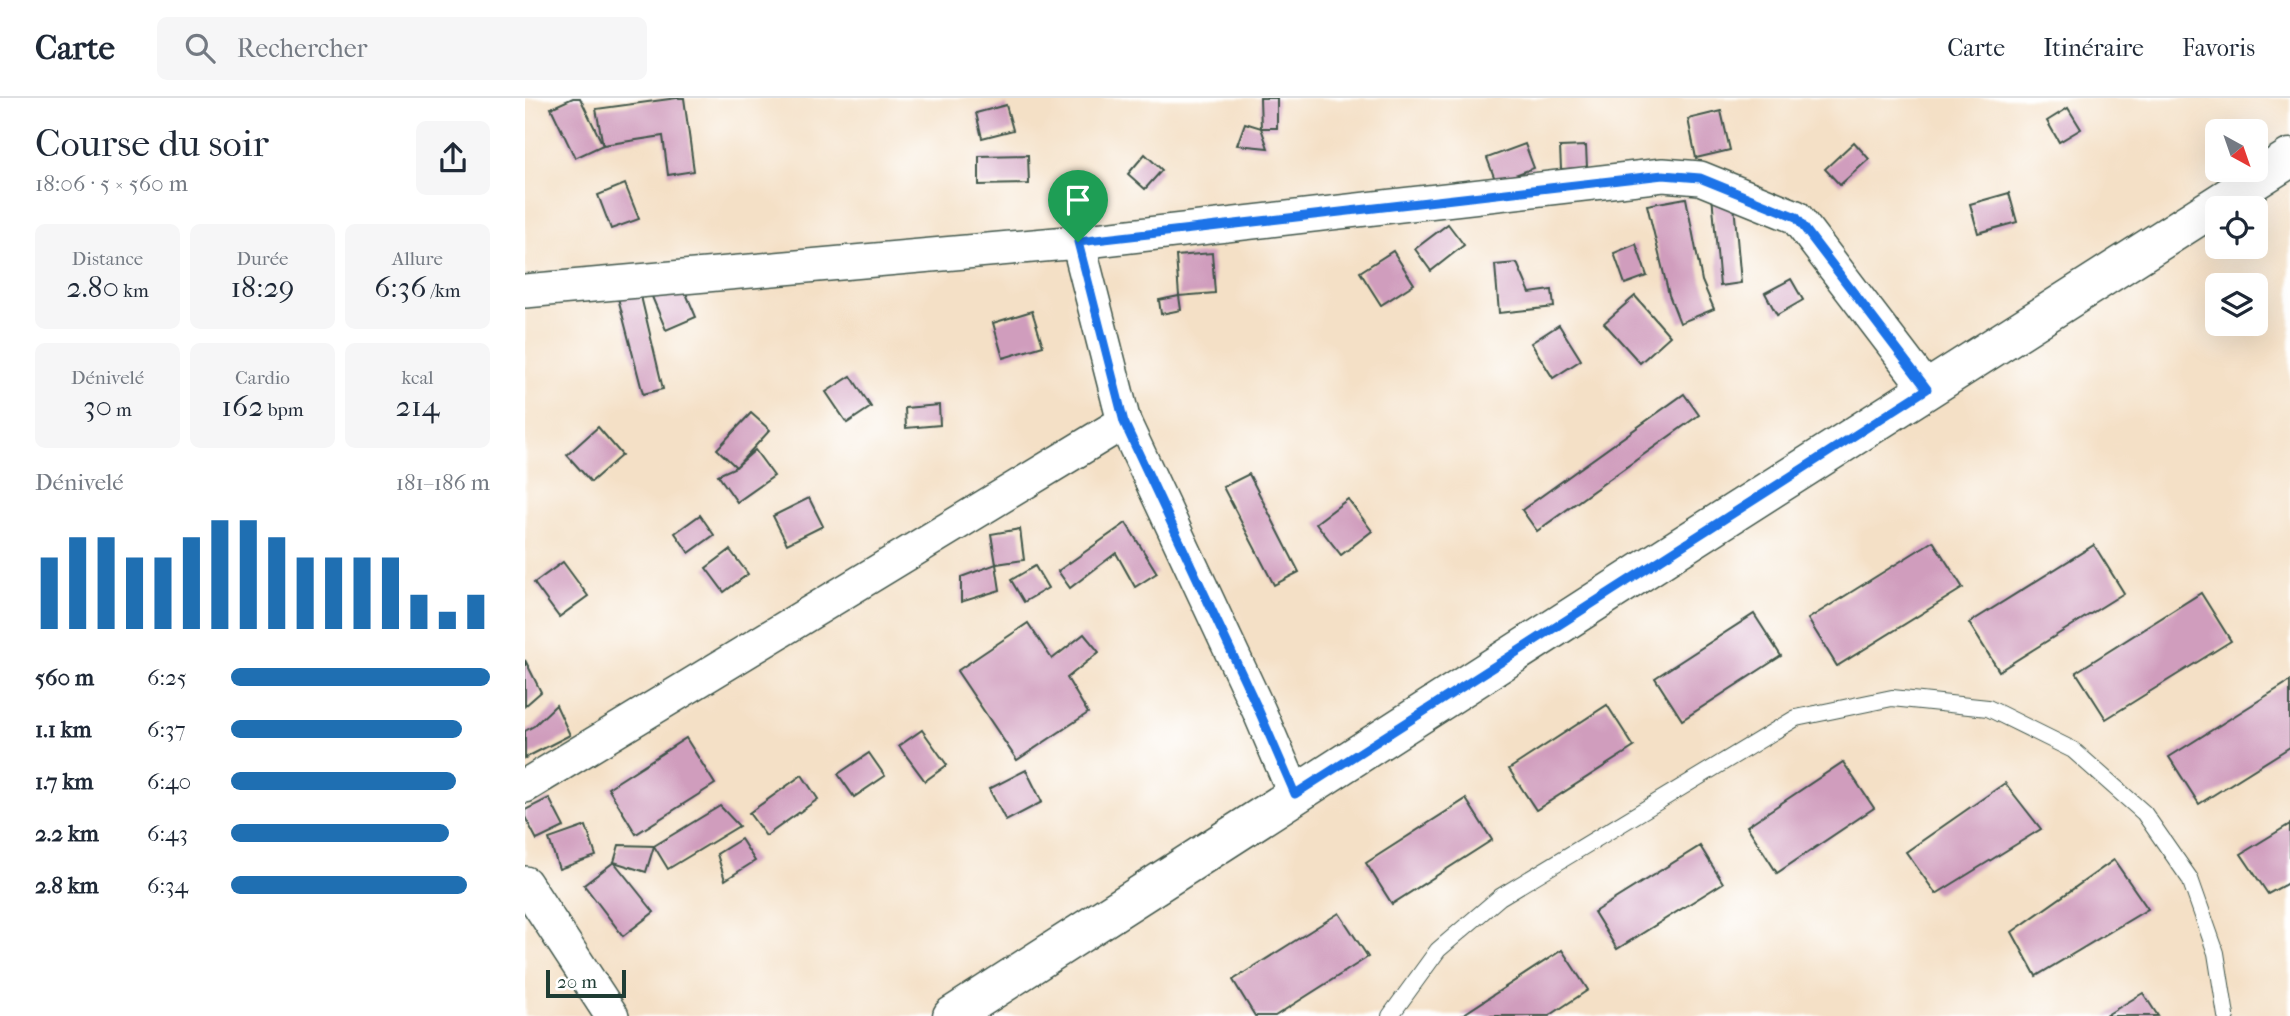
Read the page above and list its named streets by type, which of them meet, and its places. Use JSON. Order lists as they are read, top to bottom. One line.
{"scale_bar":"20 m","north":"bottom right","page":{"header":"Carte","search":"Rechercher","nav":["Carte","Itinéraire","Favoris"],"heading":["Course du soir","18:06 · 5 × 560 m"],"stats":[["Distance","2.80 km"],["Durée","18:29"],["Allure","6:36 /km"],["Dénivelé","30 m"],["Cardio","162 bpm"],["kcal","214"]],"chart":["Dénivelé","181–186 m"],"list":[{"name":"560 m","note":"6:25"},{"name":"1.1 km","note":"6:37"},{"name":"1.7 km","note":"6:40"},{"name":"2.2 km","note":"6:43"},{"name":"2.8 km","note":"6:34"}],"scale":"20 m"}}
